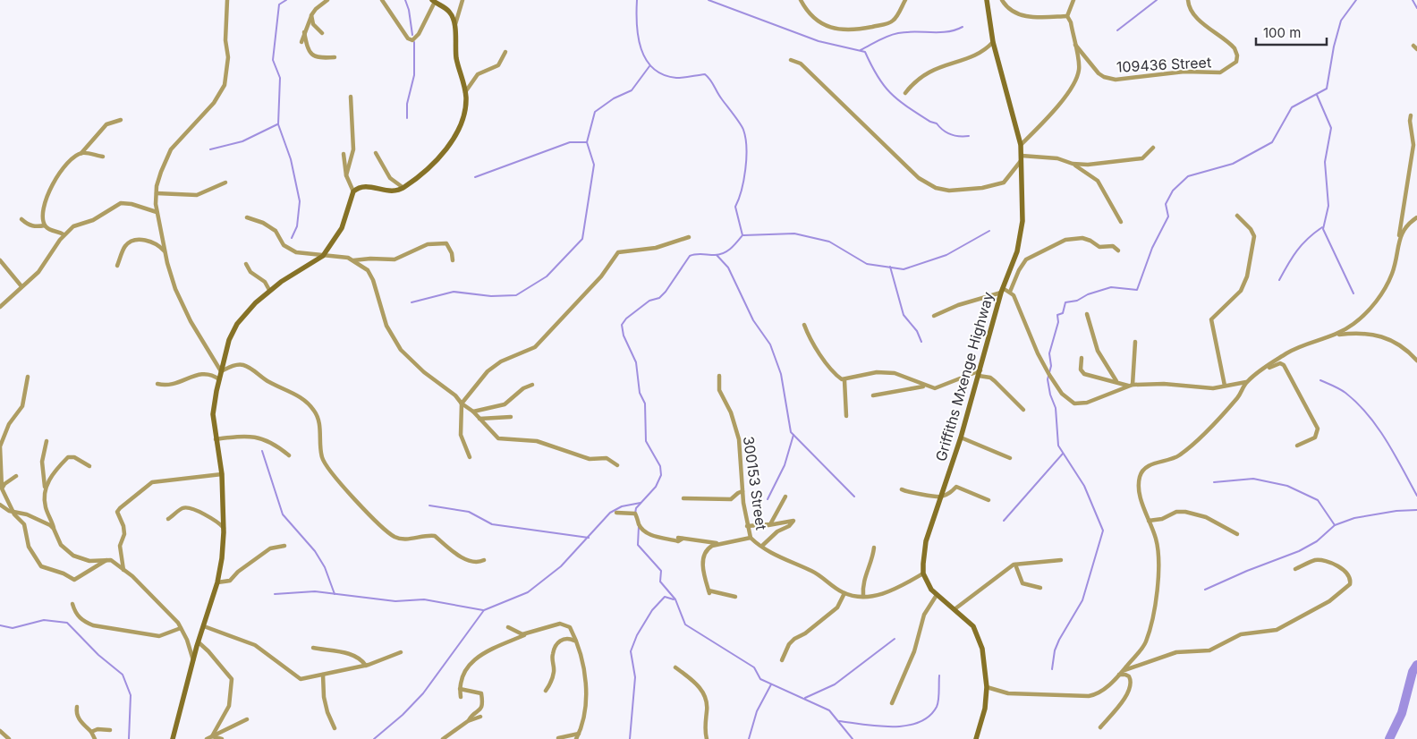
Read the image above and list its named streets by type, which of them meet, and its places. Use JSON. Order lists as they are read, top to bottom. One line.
{"streets":{"street":["109436 Street","Griffiths Mxenge Highway","300153 Street"]},"crossings":[["Griffiths Mxenge Highway","300153 Street"]],"scale_bar":"100 m"}
